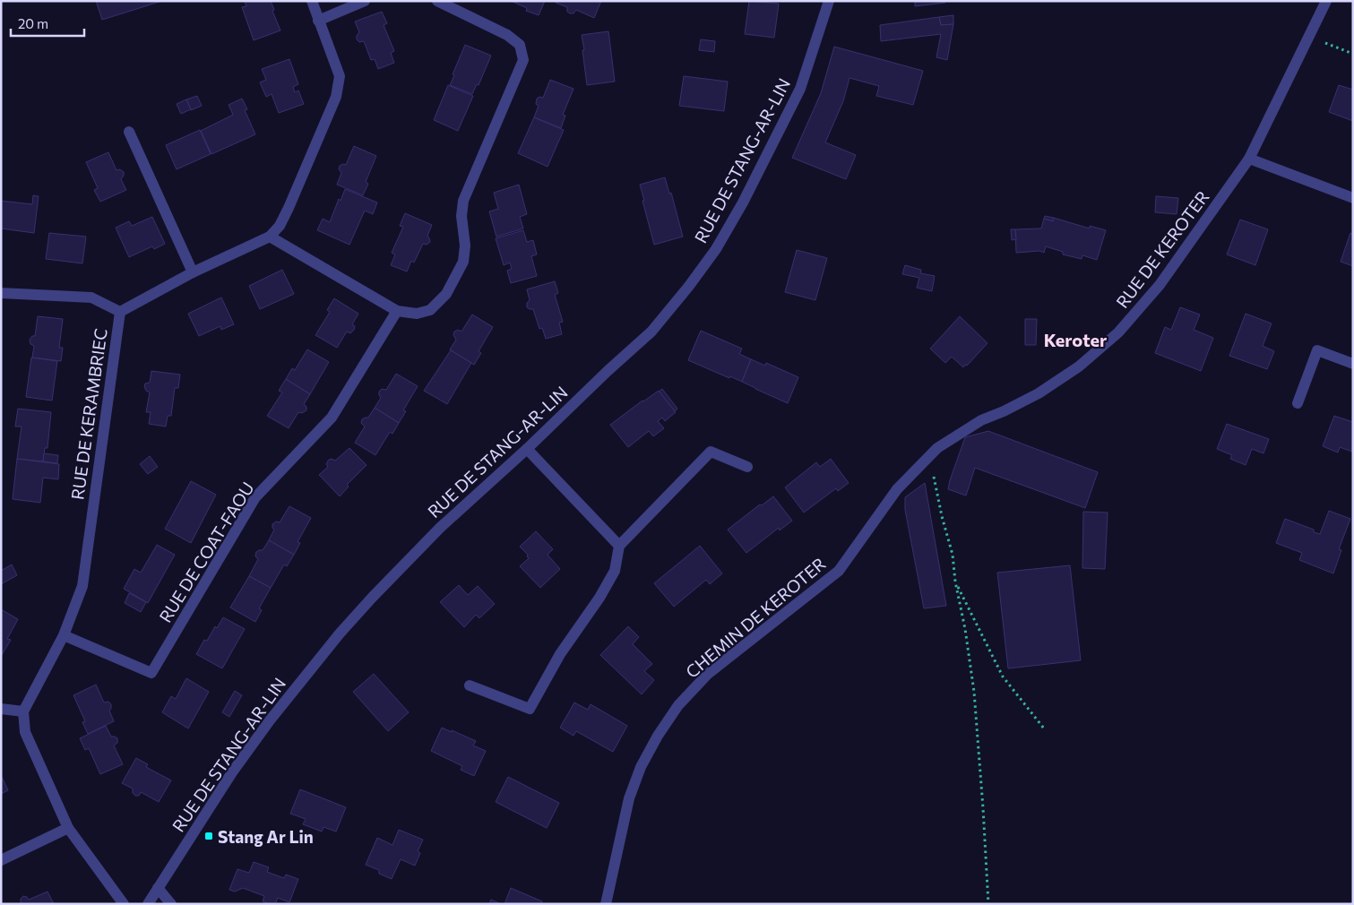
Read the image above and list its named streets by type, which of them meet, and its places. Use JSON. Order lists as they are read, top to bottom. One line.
{"streets":{"street":["RUE DE STANG-AR-LIN","RUE DE KEROTER","RUE DE KERAMBRIEC","RUE DE COAT-FAOU","CHEMIN DE KEROTER"]},"crossings":[["RUE DE KEROTER","CHEMIN DE KEROTER"],["RUE DE KERAMBRIEC","RUE DE COAT-FAOU"]],"districts":["Keroter"],"places":{"transit":["Stang Ar Lin"]},"scale_bar":"20 m"}
